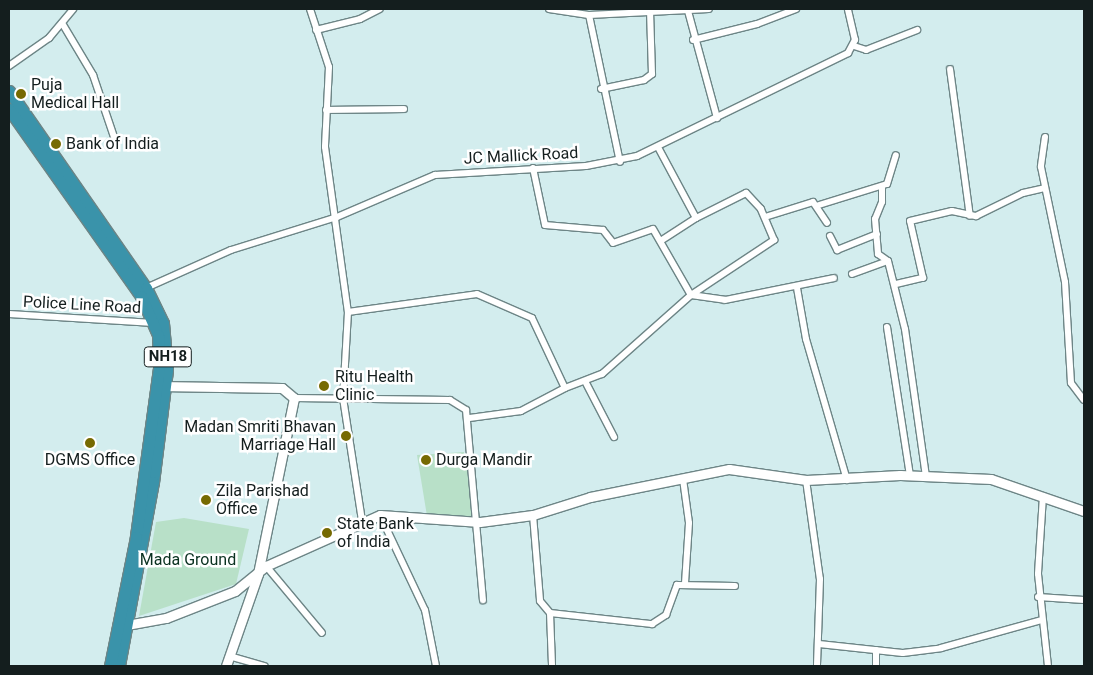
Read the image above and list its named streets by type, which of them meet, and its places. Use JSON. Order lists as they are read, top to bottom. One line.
{"streets":{"highway":["NH18"],"street":["JC Mallick Road","Police Line Road"]},"crossings":[["JC Mallick Road","NH18"],["Police Line Road","NH18"]],"parks":["Mada Ground"],"places":["Puja Medical Hall","Bank of India","Ritu Health Clinic","Madan Smriti Bhavan Marriage Hall","DGMS Office","Durga Mandir","Zila Parishad Office","State Bank of India"]}
